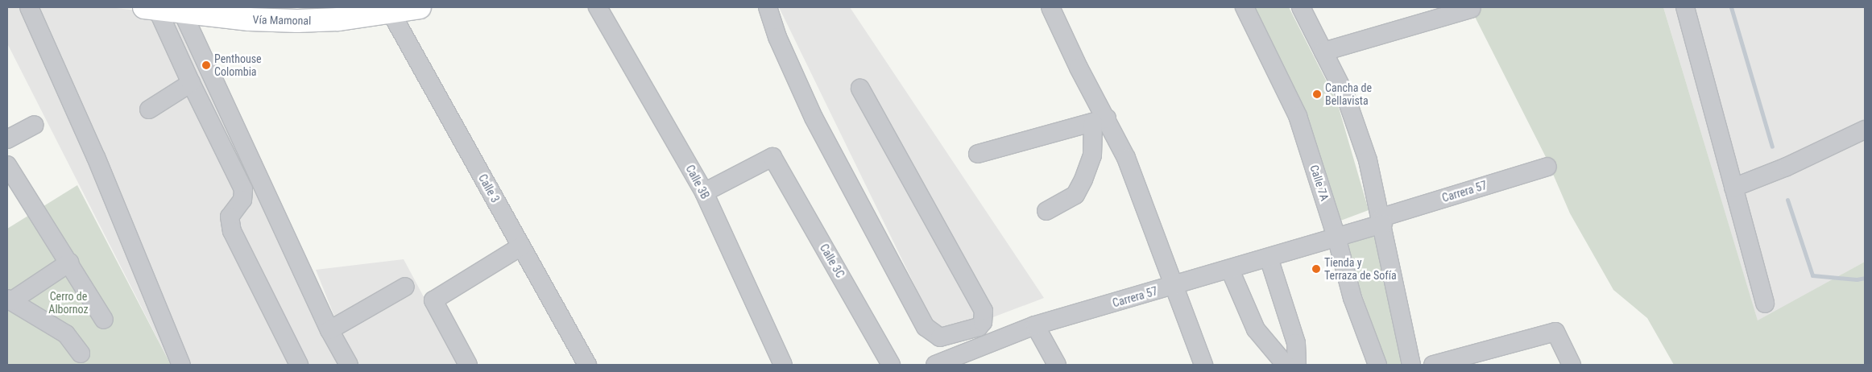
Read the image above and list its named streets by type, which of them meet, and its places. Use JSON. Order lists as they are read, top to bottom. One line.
{"streets":{"main road":["Vía Mamonal"],"street":["Calle 3B","Calle 7A","Calle 3","Carrera 57","Calle 3C"]},"crossings":[["Vía Mamonal","Calle 3"],["Calle 3B","Calle 3C"],["Calle 7A","Carrera 57"]],"parks":["Cerro de Albornoz"],"places":["Penthouse Colombia","Cancha de Bellavista","Tienda y Terraza de Sofía"]}
